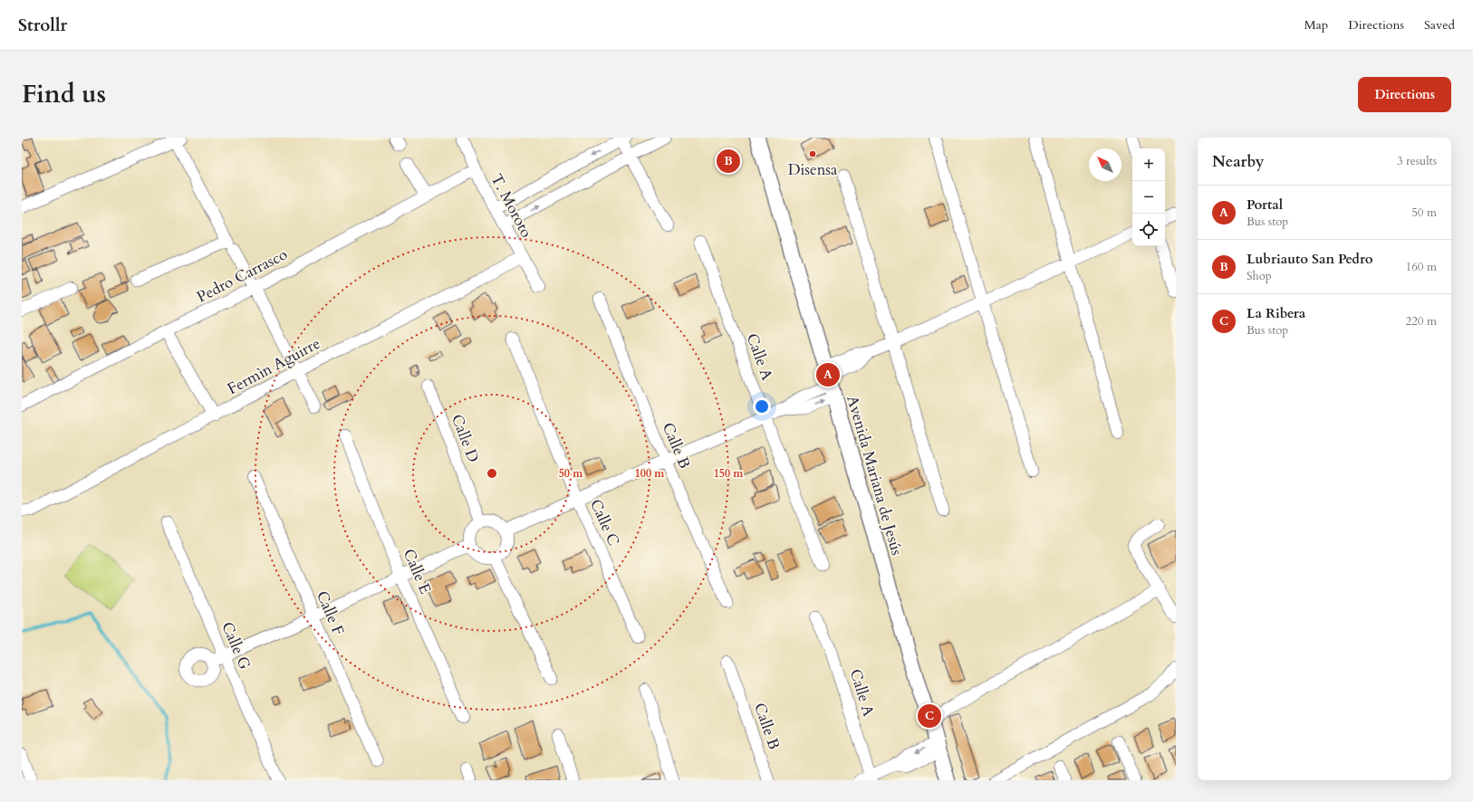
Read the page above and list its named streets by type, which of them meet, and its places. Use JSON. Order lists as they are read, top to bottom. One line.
{"streets":{"street":["T. Moroto","Pedro Carrasco","Calle A","Fermìn Aguirre","Calle D","Calle B","Avenida Mariana de Jesús","Calle C","Calle E","Calle F","Calle G"]},"crossings":[["T. Moroto","Pedro Carrasco"],["T. Moroto","Fermìn Aguirre"]],"places":["Disensa"],"north":"top left","page":{"header":"Strollr","nav":["Map","Directions","Saved"],"title":"Find us","buttons":"Directions","heading":["Nearby","3 results"],"pins":["B","A","C"],"map_buttons":["+","−"],"list":[{"mark":"A","name":"Portal","note":"Bus stop","value":"50 m"},{"mark":"B","name":"Lubriauto San Pedro","note":"Shop","value":"160 m"},{"mark":"C","name":"La Ribera","note":"Bus stop","value":"220 m"}]},"rings":["50 m","100 m","150 m"]}
